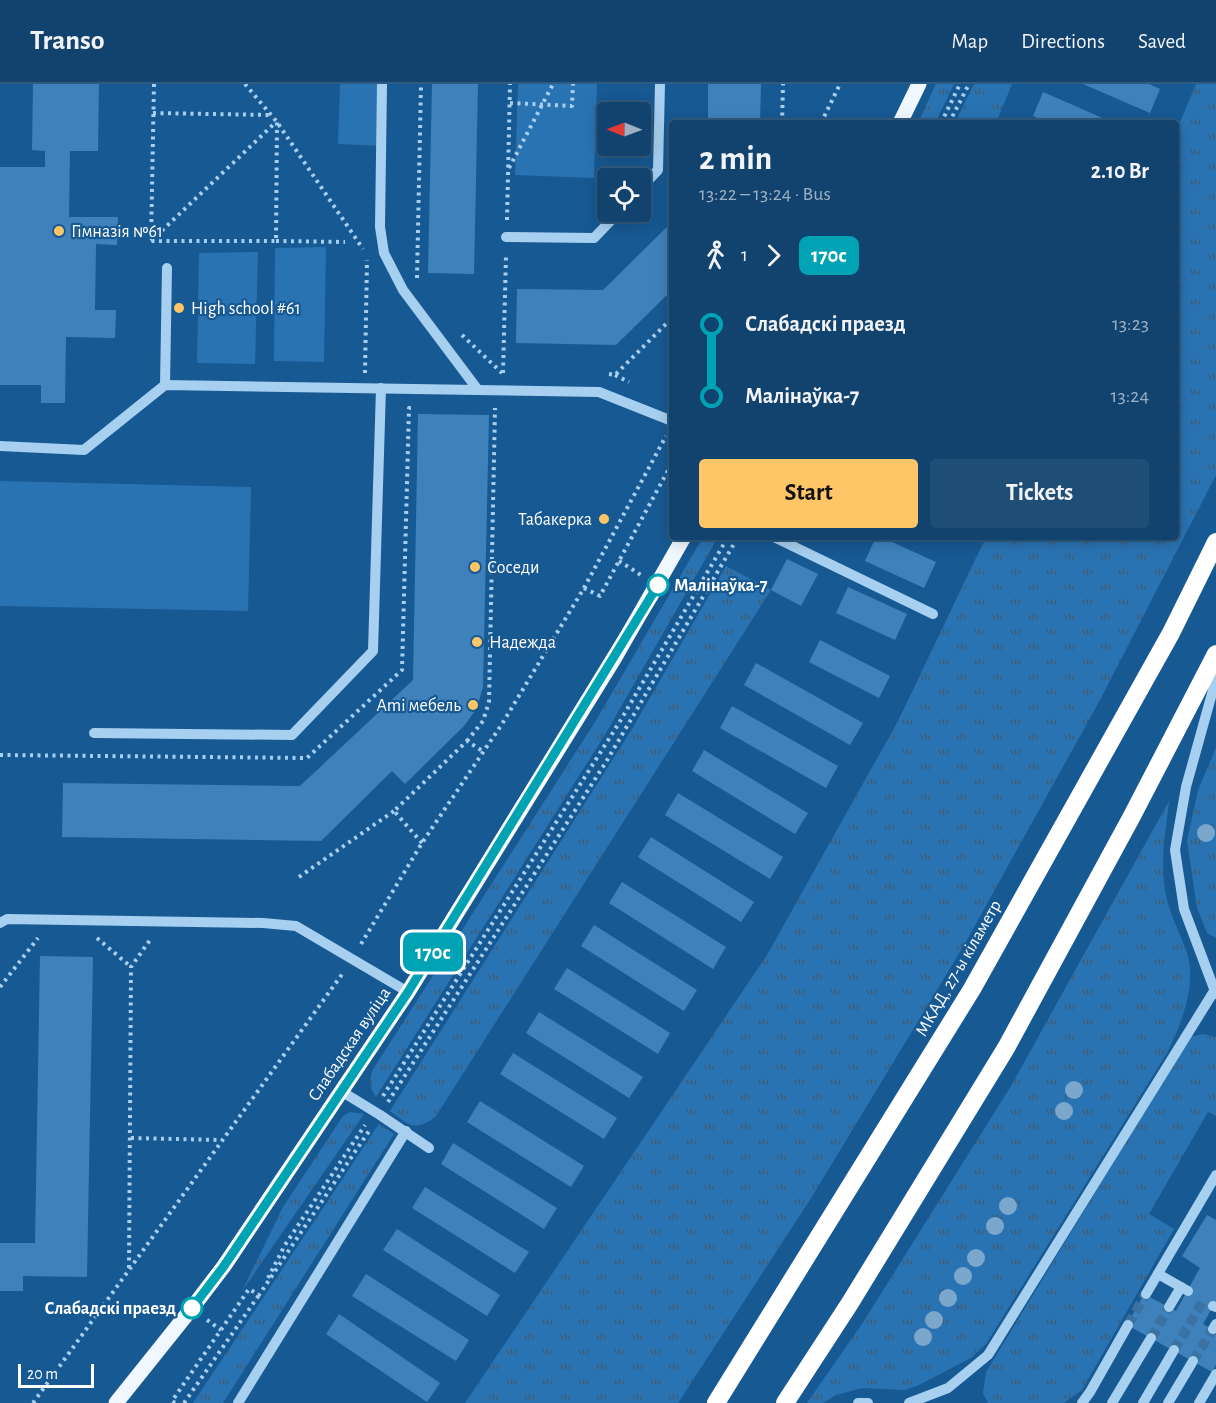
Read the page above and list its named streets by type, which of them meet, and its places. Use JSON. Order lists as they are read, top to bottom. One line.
{"streets":{"highway":["МКАД, 27-ы кіламетр"],"main road":["Слабадская вуліца"]},"places":["Гімназія №61","High school #61","Табакерка","Соседи","Малінаўка-7","Надежда","Ami мебель","Слабадскі праезд"],"lines":["bus line 170с"],"scale_bar":"20 m","north":"left","page":{"header":"Transo","nav":["Map","Directions","Saved"],"on_map":"170с","heading":["2 min","13:22 – 13:24 · Bus","2.10 Br"],"legs":["1","170с"],"list":[{"name":"Слабадскі праезд","value":"13:23"},{"name":"Малінаўка-7","value":"13:24"}],"buttons":["Start","Tickets"],"scale":"20 m"}}
